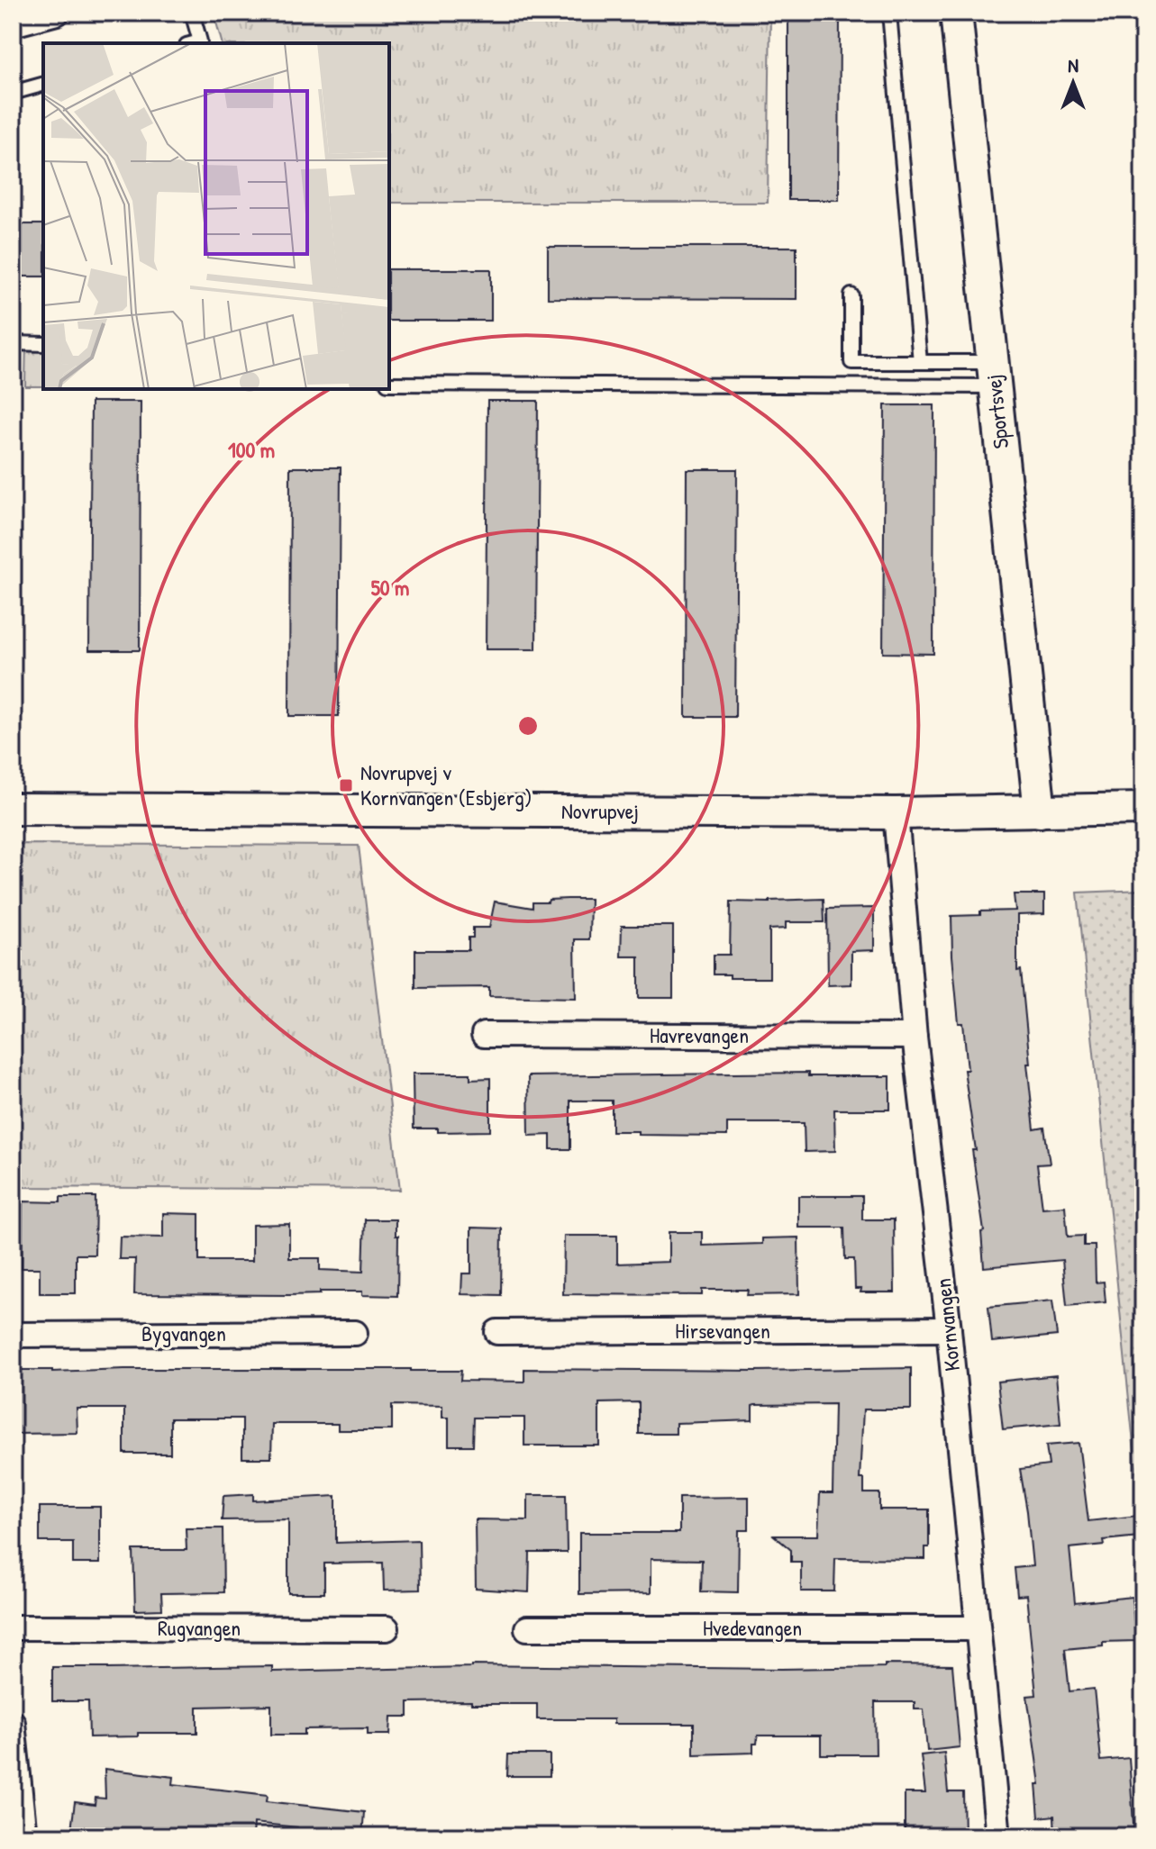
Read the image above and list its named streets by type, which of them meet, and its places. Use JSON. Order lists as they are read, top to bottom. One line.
{"streets":{"street":["Sportsvej","Novrupvej","Havrevangen","Kornvangen","Hirsevangen","Bygvangen","Rugvangen","Hvedevangen"]},"crossings":[["Sportsvej","Novrupvej"],["Novrupvej","Kornvangen"],["Havrevangen","Kornvangen"],["Kornvangen","Hirsevangen"],["Kornvangen","Hvedevangen"]],"places":{"transit":["Novrupvej v Kornvangen (Esbjerg)"]},"north":"top","rings":["100 m","50 m"]}
